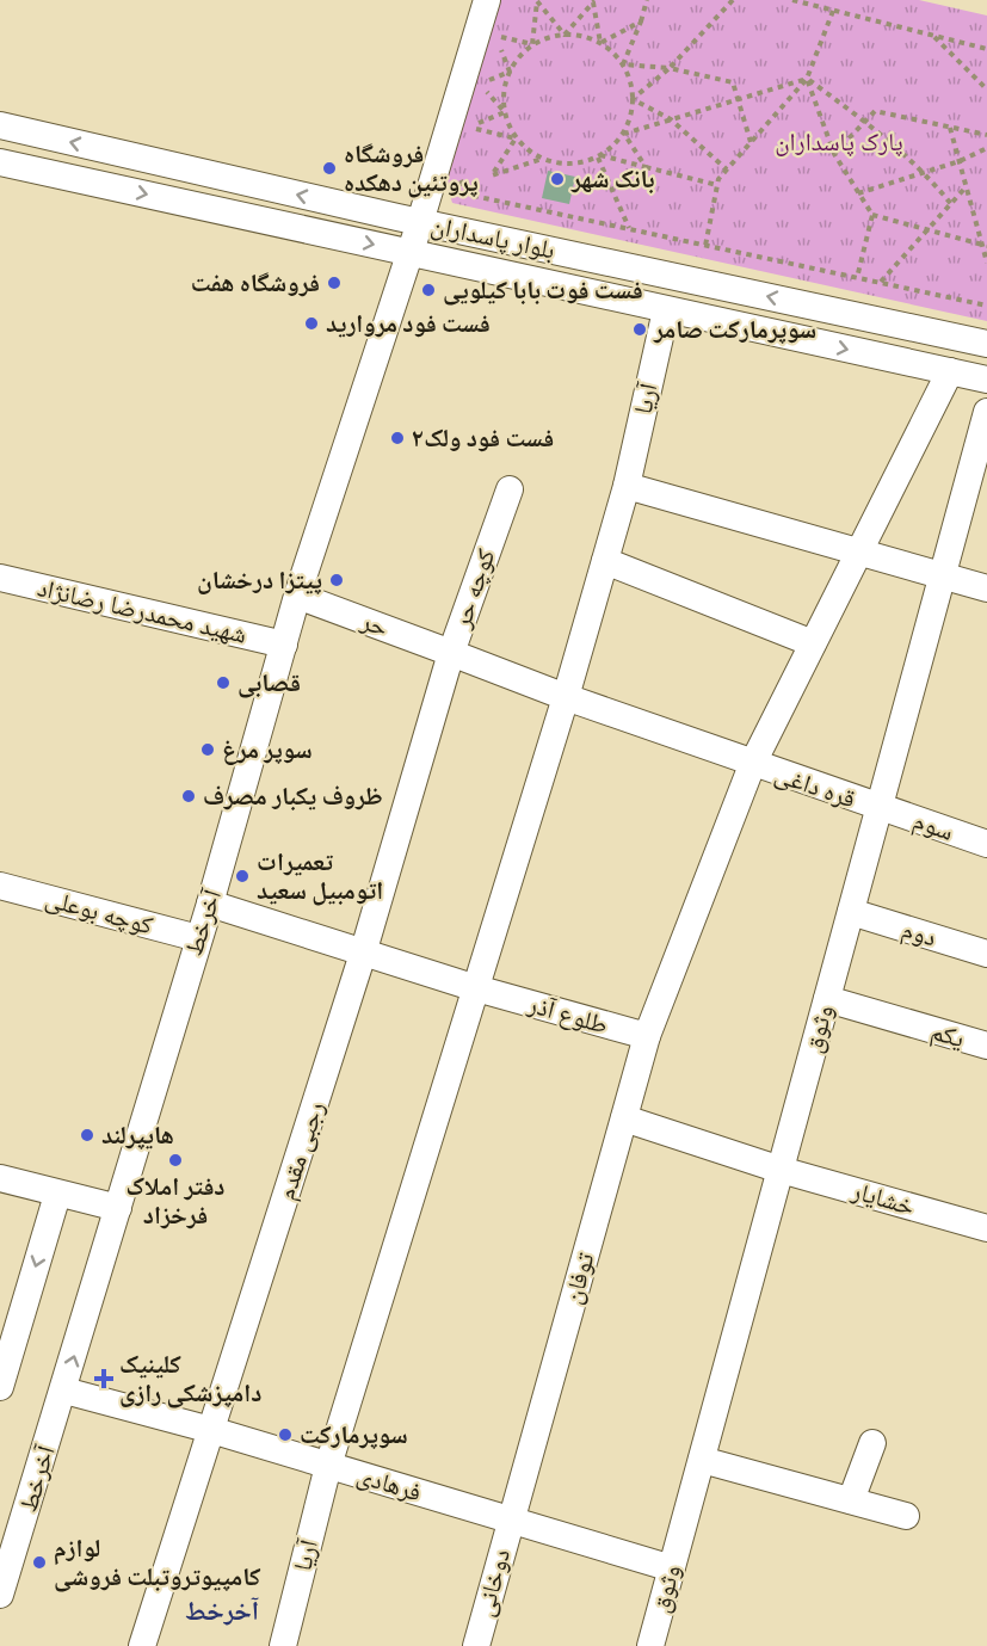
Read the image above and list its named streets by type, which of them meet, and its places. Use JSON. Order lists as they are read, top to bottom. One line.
{"streets":{"street":["بلوار پاسداران","آریا","کوچه حر","شهید محمدرضا رضانژاد","حر","قره داغی","سوم","کوچه بوعلی","آخرخط","دوم","طلوع آذر","وثوق","یکم","رجبی مقدم","خشایار","توفان","فرهادی","دوخانی"]},"crossings":[["بلوار پاسداران","آریا"],["بلوار پاسداران","آخرخط"],["آریا","کوچه حر"],["آریا","طلوع آذر"],["آریا","فرهادی"],["کوچه حر","حر"],["کوچه حر","قره داغی"],["کوچه حر","رجبی مقدم"],["شهید محمدرضا رضانژاد","آخرخط"],["حر","آخرخط"],["حر","رجبی مقدم"],["قره داغی","سوم"],["قره داغی","وثوق"],["سوم","وثوق"],["کوچه بوعلی","آخرخط"],["آخرخط","طلوع آذر"],["آخرخط","فرهادی"],["دوم","وثوق"],["طلوع آذر","رجبی مقدم"],["طلوع آذر","توفان"],["وثوق","یکم"],["وثوق","خشایار"],["وثوق","فرهادی"],["رجبی مقدم","فرهادی"],["خشایار","توفان"],["توفان","فرهادی"],["توفان","دوخانی"],["فرهادی","دوخانی"]],"districts":["آخرخط"],"parks":["پارک پاسداران"],"places":{"other":["فروشگاه پروتئین دهکده","بانک شهر","فروشگاه هفت","فست فوت بابا کیلویی","فست فود مروارید","سوپرمارکت صامر","فست فود ولک۲","پیتزا درخشان","قصابی","سوپر مرغ","ظروف یکبار مصرف","تعمیرات اتومبیل سعید","هایپرلند","دفتر املاک فرخزاد","سوپرمارکت","لوازم کامپیوتروتبلت فروشی"],"health":["کلینیک دامپزشکی رازی"]}}
